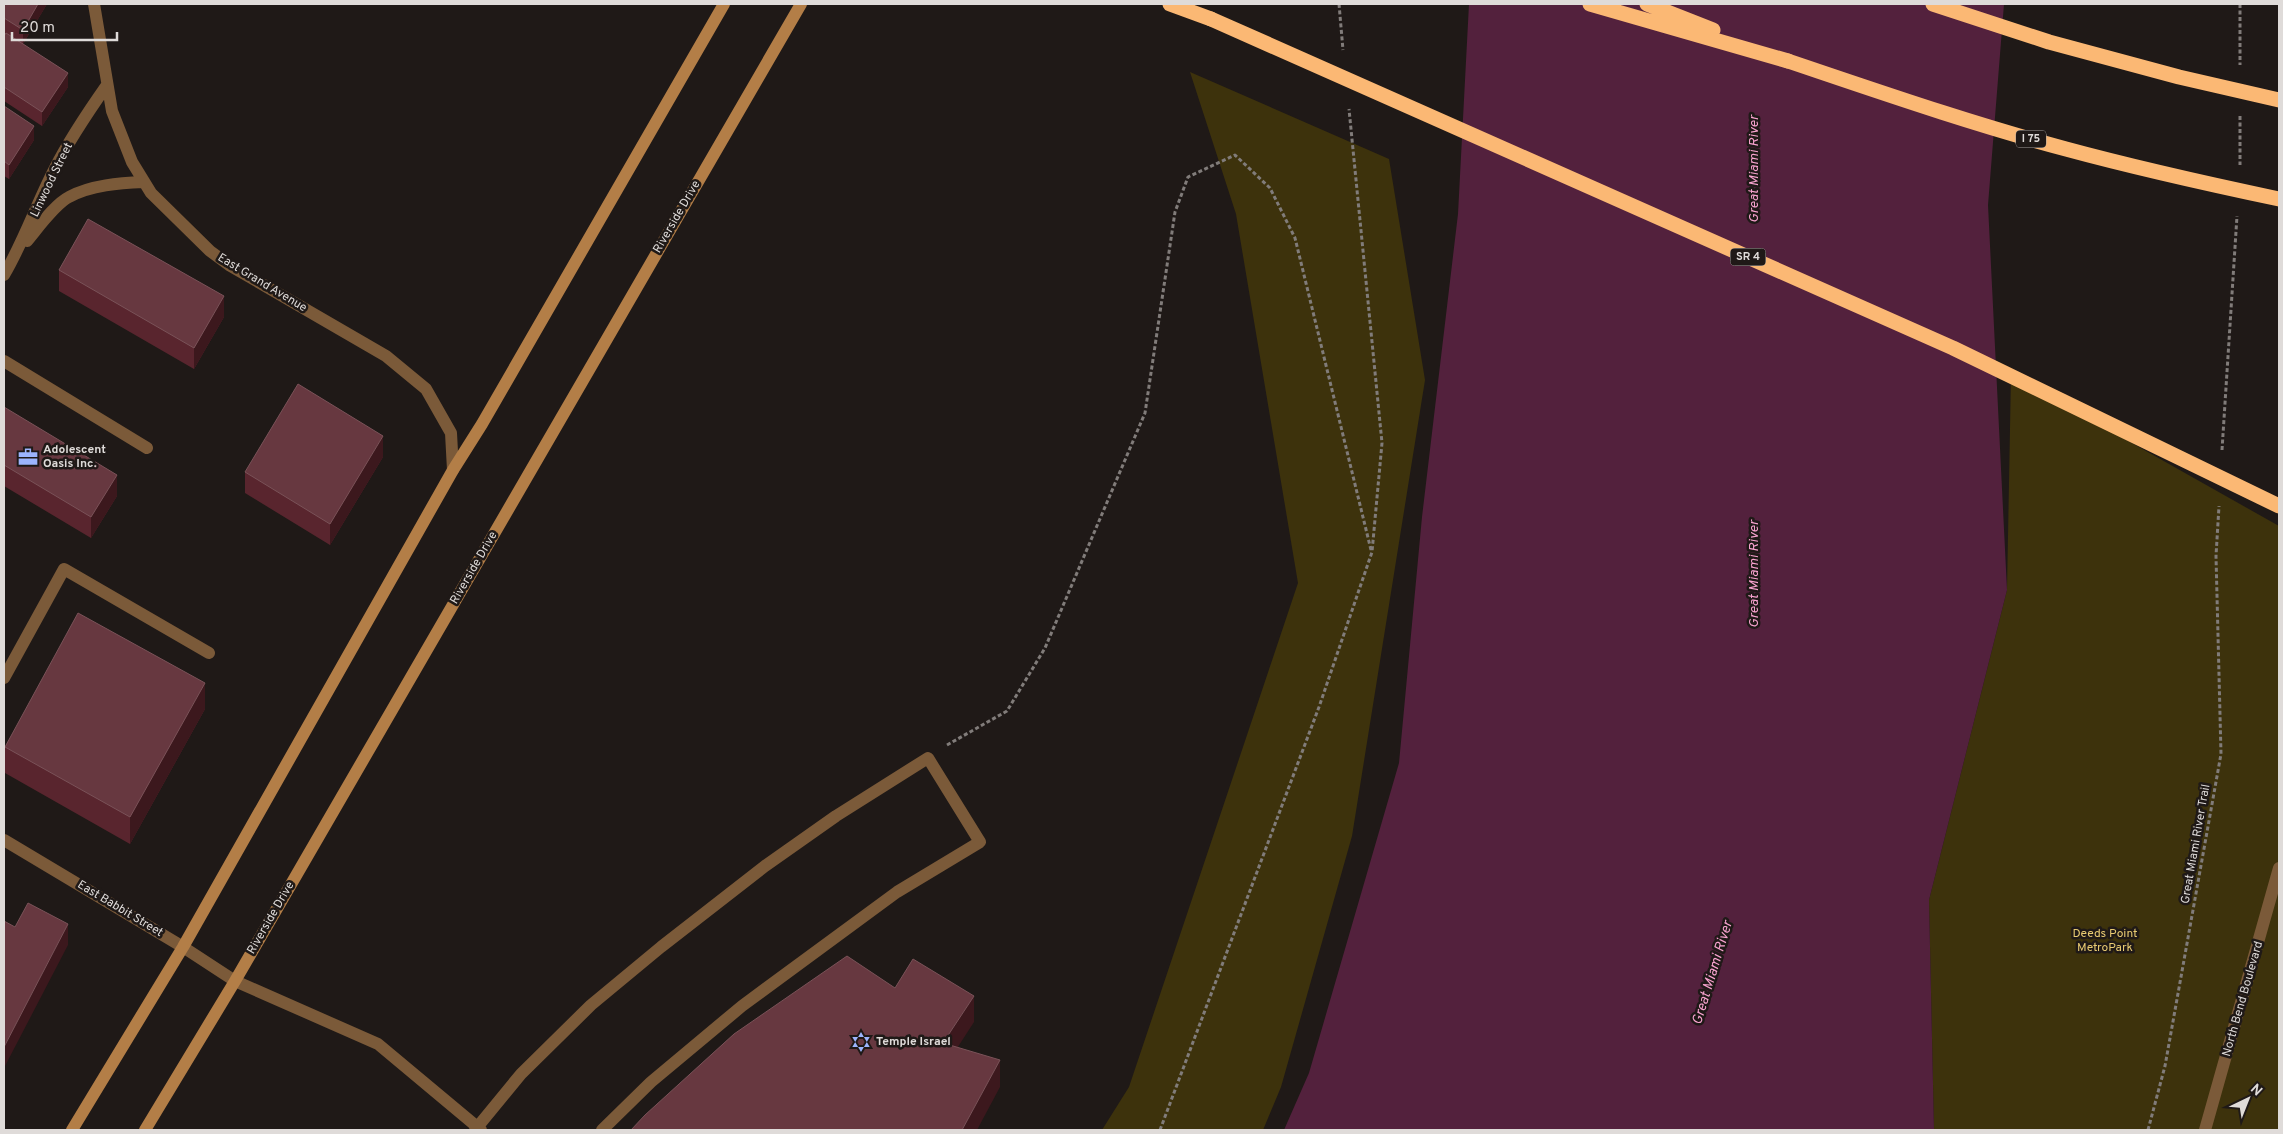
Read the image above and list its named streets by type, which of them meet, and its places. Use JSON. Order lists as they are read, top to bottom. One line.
{"streets":{"highway":["I 75","SR 4"],"main road":["Riverside Drive"],"street":["Linwood Street","East Grand Avenue","East Babbit Street","North Bend Boulevard"],"path":["Great Miami River Trail"]},"crossings":[["Linwood Street","East Grand Avenue"],["Riverside Drive","East Babbit Street"]],"water":["Great Miami River"],"parks":["Deeds Point MetroPark"],"places":{"office":["Adolescent Oasis Inc."],"synagogue":["Temple Israel"]},"scale_bar":"20 m","north":"top right"}
